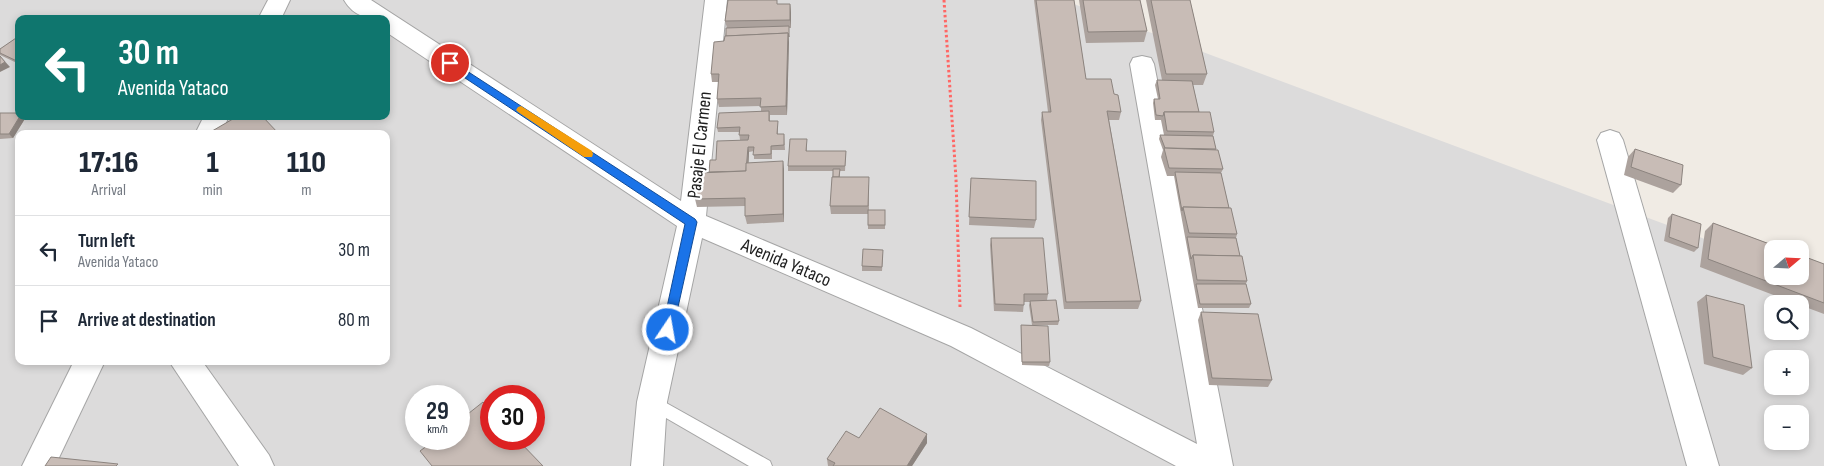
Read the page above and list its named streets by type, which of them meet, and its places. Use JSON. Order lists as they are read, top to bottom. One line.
{"streets":{"street":["Pasaje El Carmen","Avenida Yataco"]},"crossings":[["Pasaje El Carmen","Avenida Yataco"]],"north":"right","page":{"turn":["30 m","Avenida Yataco"],"eta":["17:16","Arrival","1","min","110","m"],"list":[{"name":"Turn left","note":"Avenida Yataco","value":"30 m"},{"name":"Arrive at destination","value":"80 m"}],"map_buttons":["+","−"],"speed":"29 km/h","limit":"30"}}
